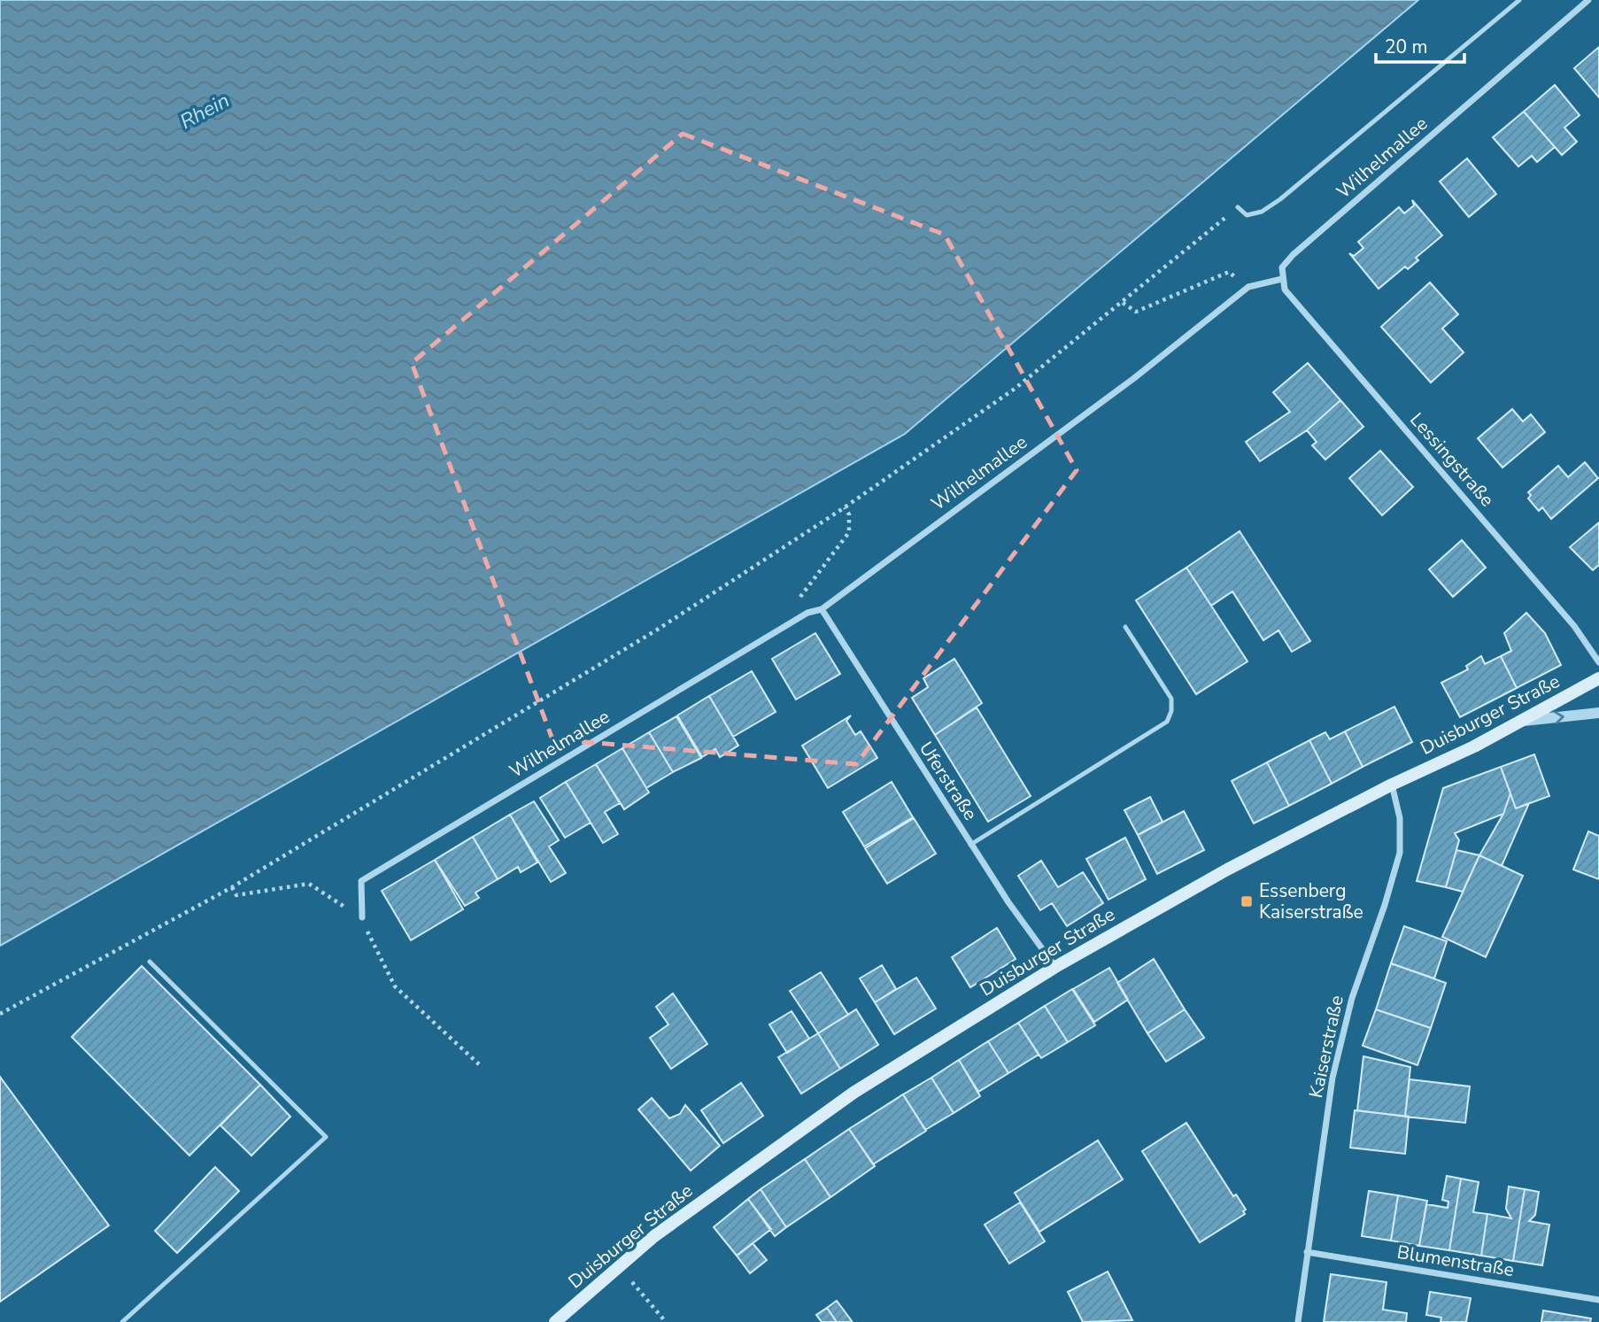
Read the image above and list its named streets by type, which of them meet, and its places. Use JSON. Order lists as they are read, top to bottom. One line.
{"streets":{"main road":["Duisburger Straße"],"street":["Wilhelmallee","Lessingstraße","Uferstraße","Kaiserstraße","Blumenstraße"]},"crossings":[["Wilhelmallee","Lessingstraße"],["Wilhelmallee","Uferstraße"],["Duisburger Straße","Uferstraße"],["Duisburger Straße","Kaiserstraße"],["Kaiserstraße","Blumenstraße"]],"water":["Rhein"],"places":{"transit":["Essenberg Kaiserstraße"]},"scale_bar":"20 m"}
